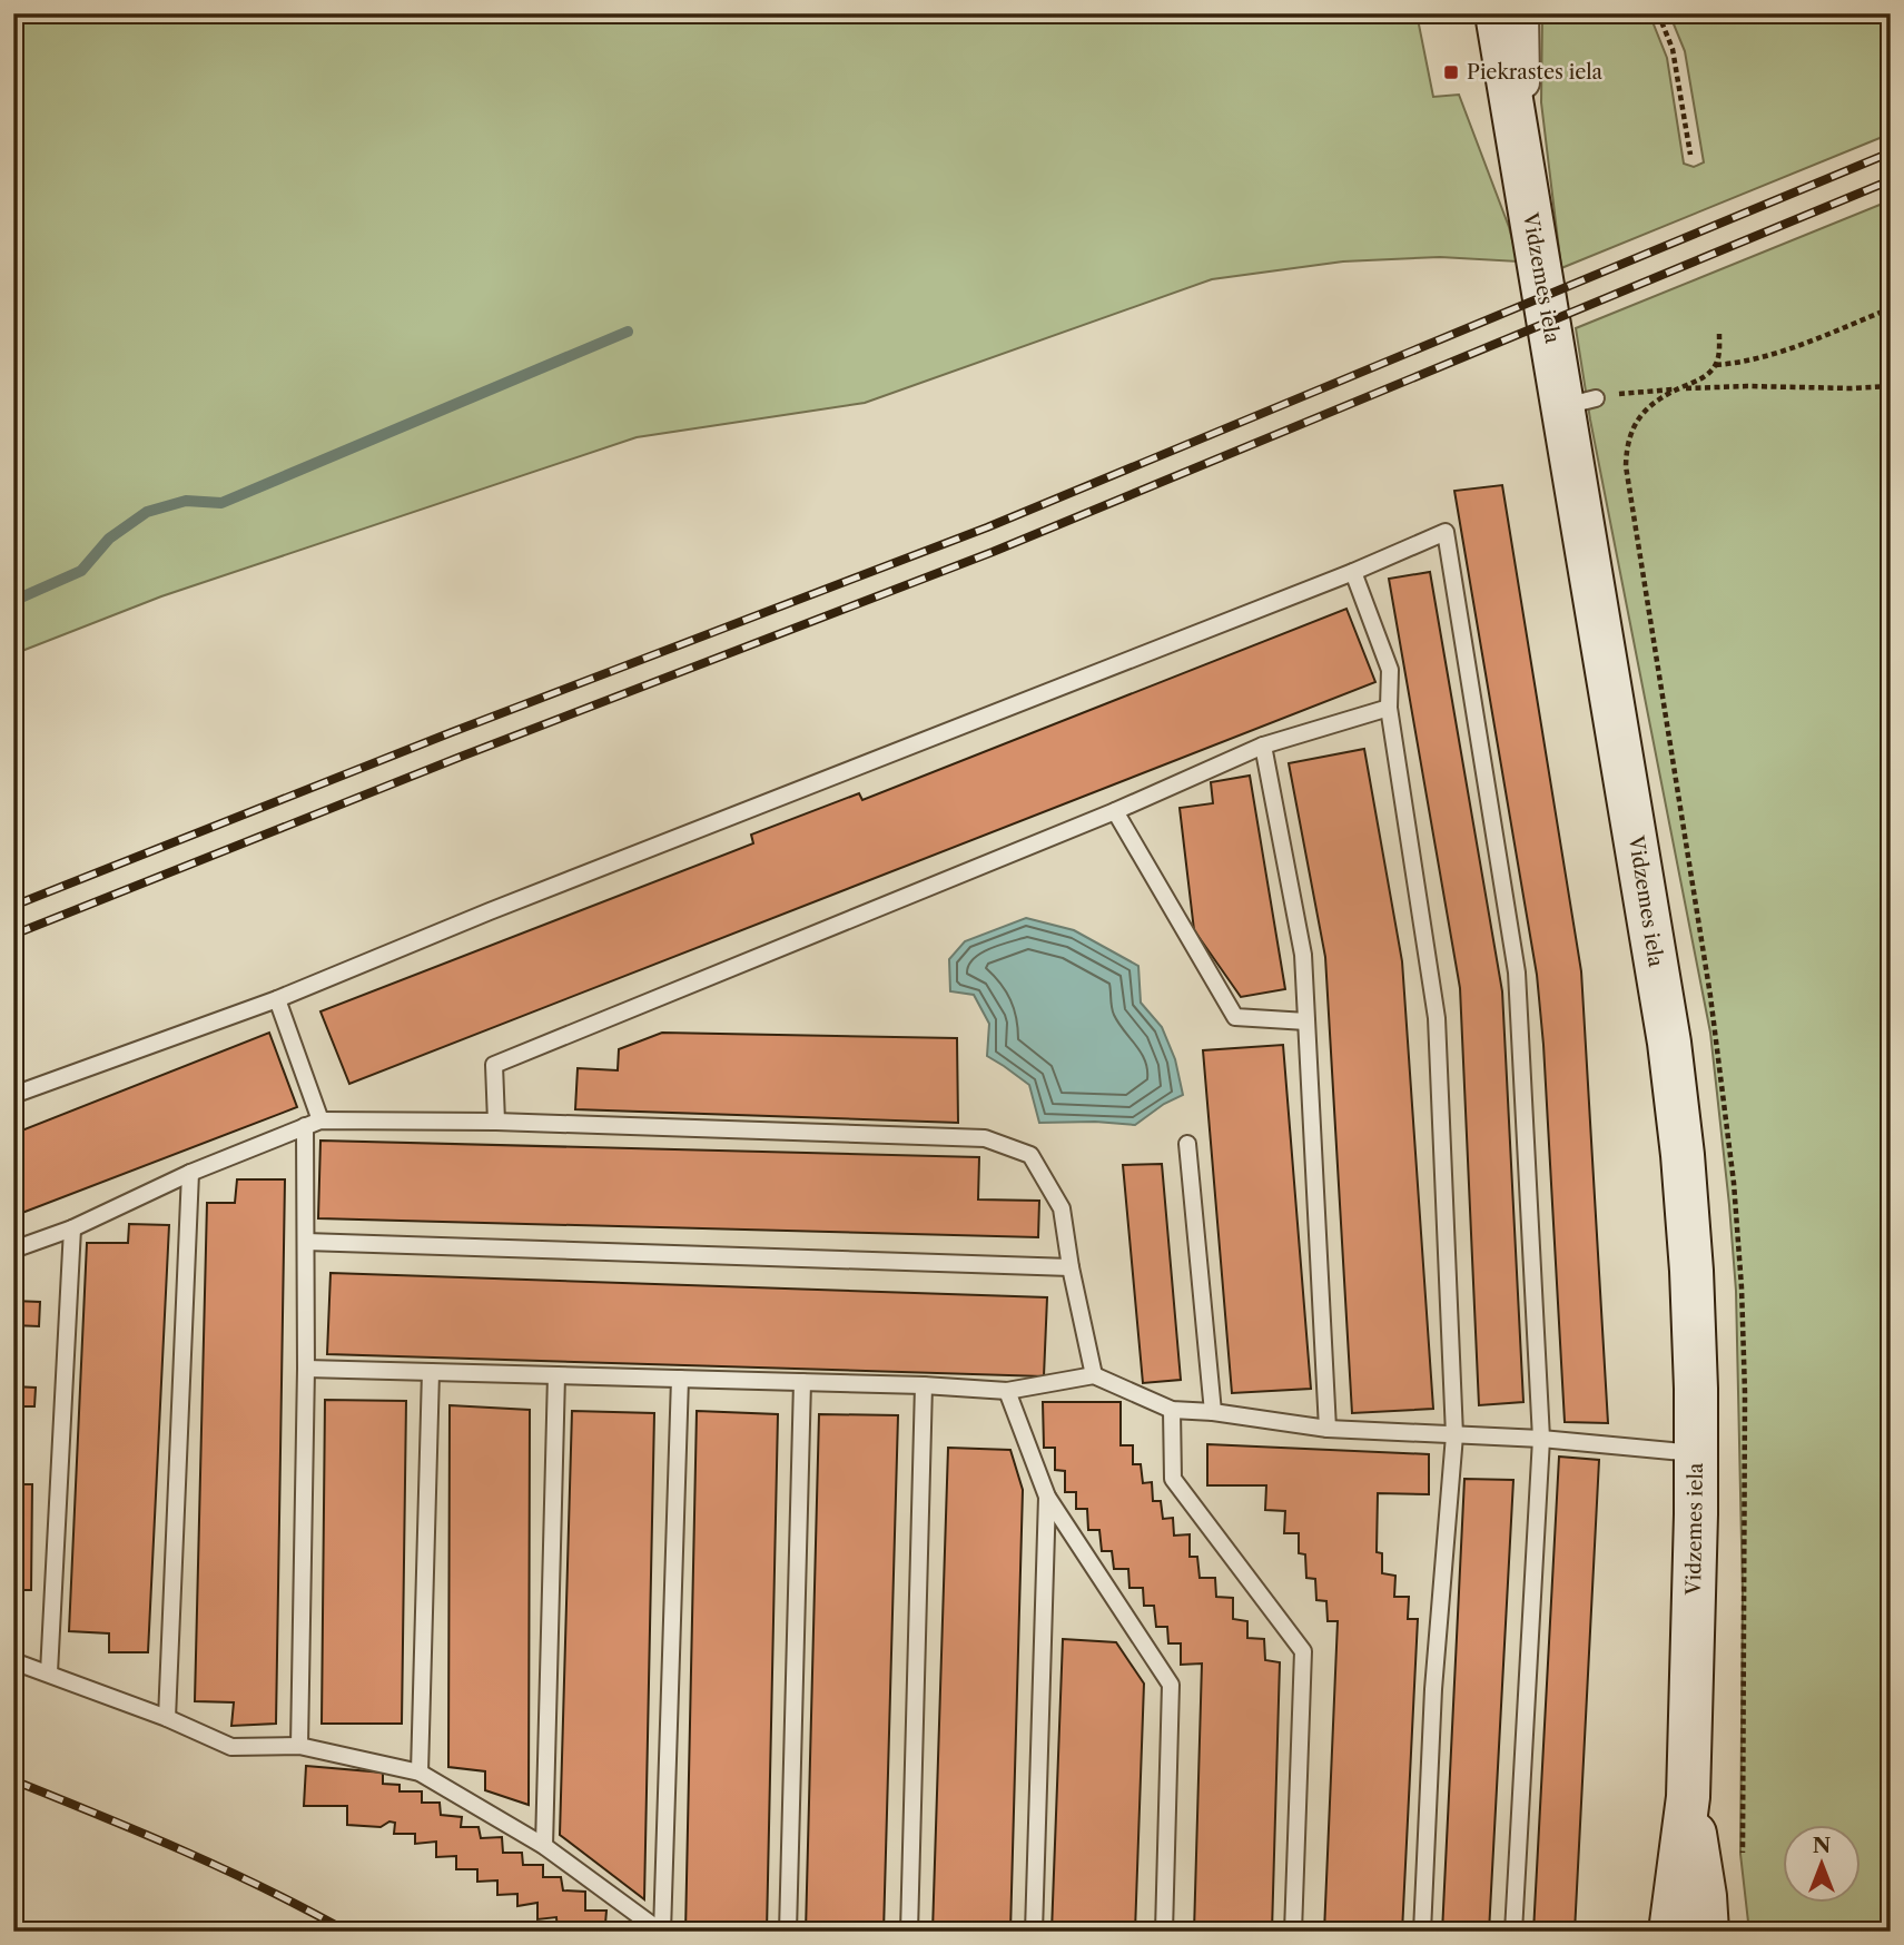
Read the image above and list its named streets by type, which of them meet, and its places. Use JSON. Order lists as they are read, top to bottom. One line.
{"streets":{"street":["Vidzemes iela"]},"places":{"transit":["Piekrastes iela"]},"north":"top"}
